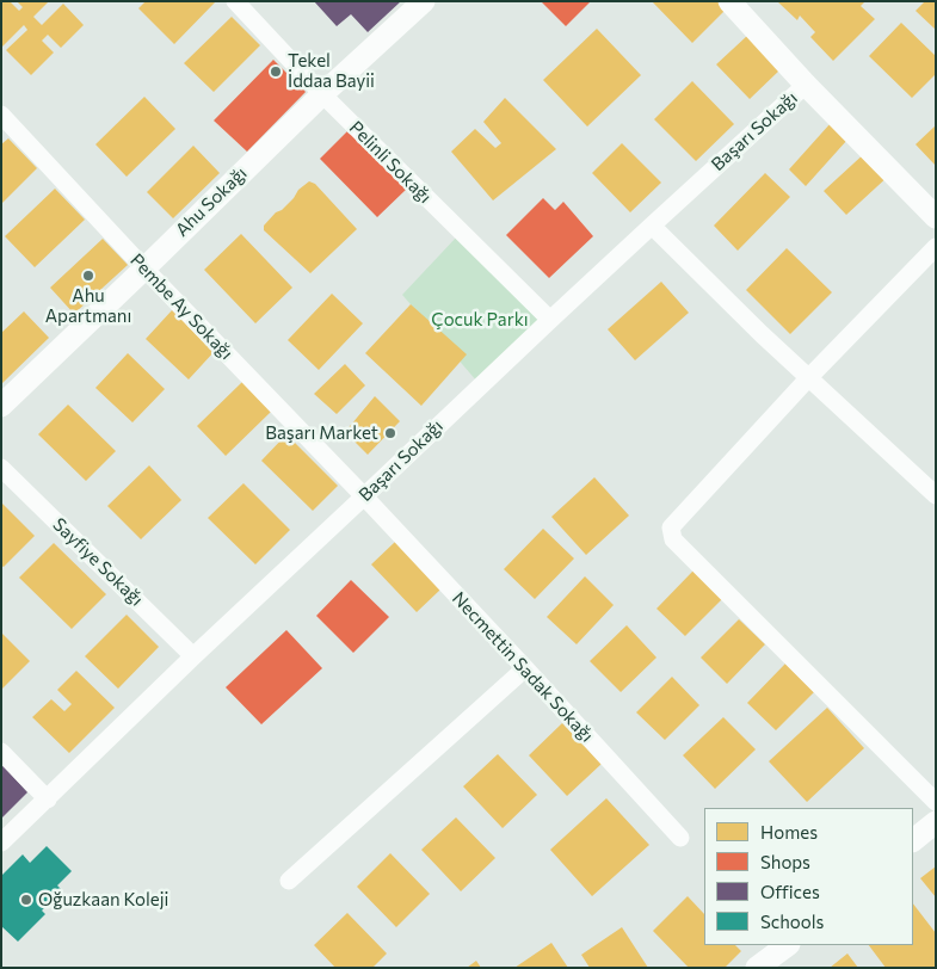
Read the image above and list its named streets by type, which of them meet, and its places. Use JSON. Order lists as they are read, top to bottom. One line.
{"streets":{"street":["Başarı Sokağı","Pelinli Sokağı","Ahu Sokağı","Pembe Ay Sokağı","Sayfiye Sokağı","Necmettin Sadak Sokağı"]},"crossings":[["Başarı Sokağı","Pelinli Sokağı"],["Başarı Sokağı","Pembe Ay Sokağı"],["Başarı Sokağı","Sayfiye Sokağı"],["Başarı Sokağı","Necmettin Sadak Sokağı"],["Pelinli Sokağı","Ahu Sokağı"],["Ahu Sokağı","Pembe Ay Sokağı"],["Pembe Ay Sokağı","Necmettin Sadak Sokağı"]],"parks":["Çocuk Parkı"],"places":["Tekel İddaa Bayii","Ahu Apartmanı","Başarı Market","Oğuzkaan Koleji"],"legend":["Homes","Shops","Offices","Schools"]}
